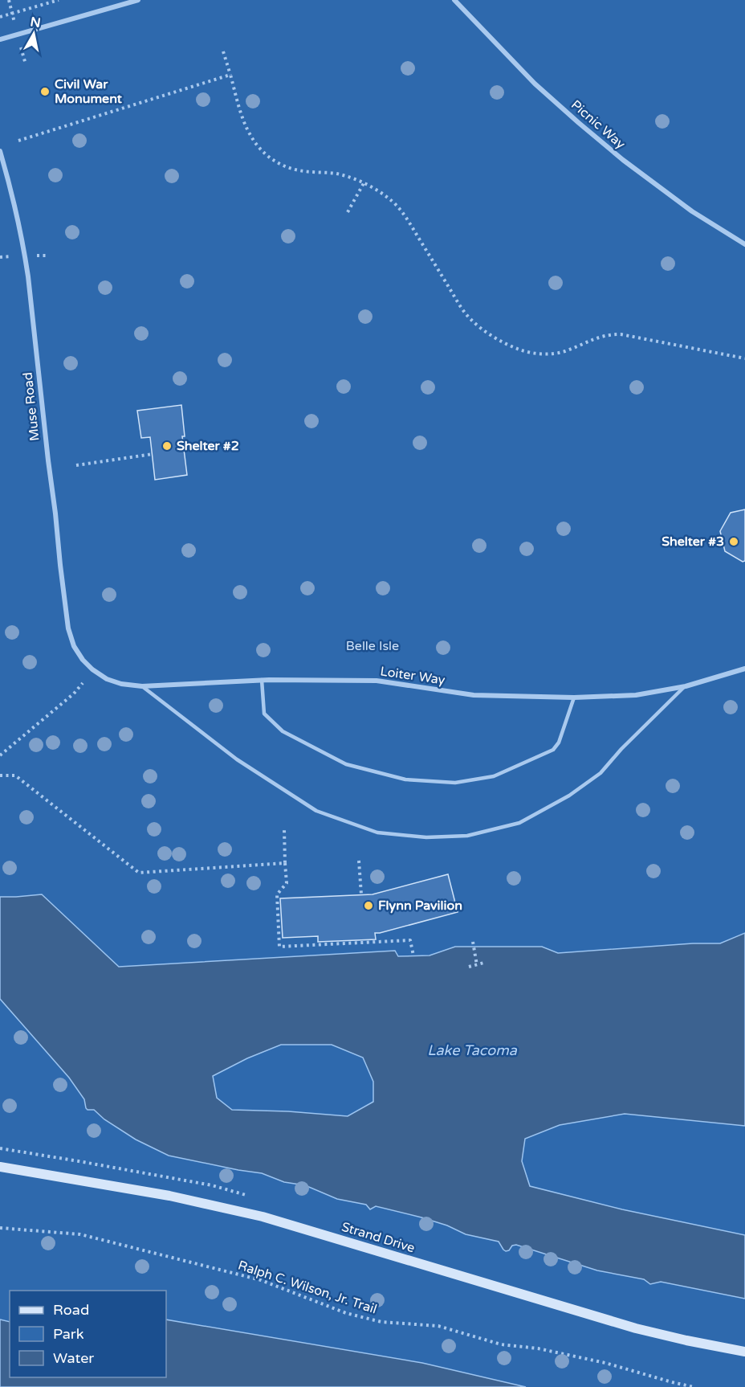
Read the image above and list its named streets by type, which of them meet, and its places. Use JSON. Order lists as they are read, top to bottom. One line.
{"streets":{"street":["Picnic Way","Muse Road","Loiter Way","Strand Drive"],"path":["Ralph C. Wilson, Jr. Trail"]},"crossings":[["Muse Road","Loiter Way"]],"water":["Lake Tacoma"],"parks":["Belle Isle"],"places":["Civil War Monument","Shelter #2","Shelter #3","Flynn Pavilion"],"legend":["Road","Park","Water"],"north":"top"}
